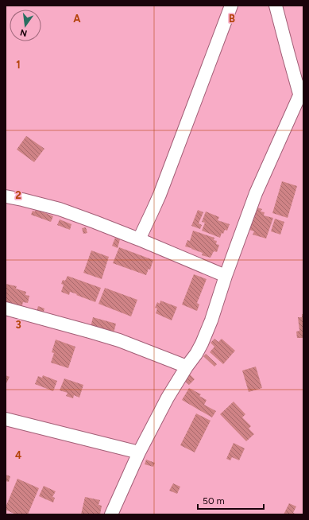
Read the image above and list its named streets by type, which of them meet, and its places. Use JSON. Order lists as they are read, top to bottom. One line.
{"scale_bar":"50 m","north":"bottom","grid":{"columns":["A","B"],"rows":["1","2","3","4"]}}
